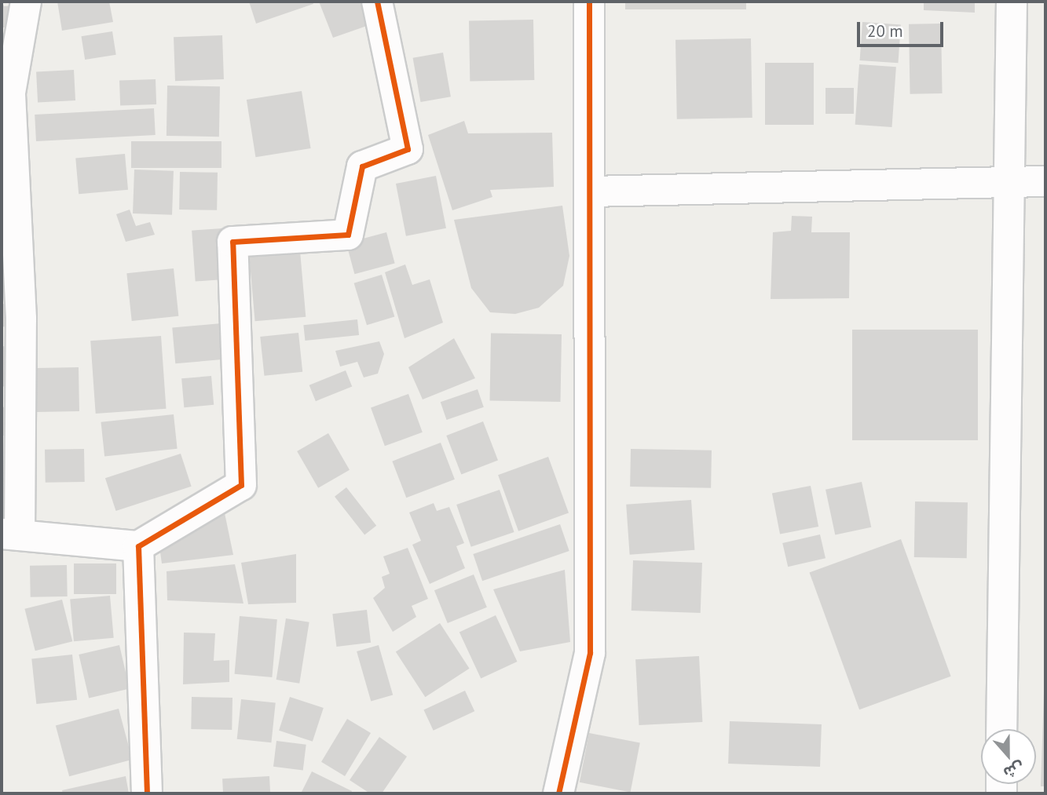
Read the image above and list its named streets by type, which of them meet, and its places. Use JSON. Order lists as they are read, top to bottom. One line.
{"scale_bar":"20 m","north":"bottom"}
